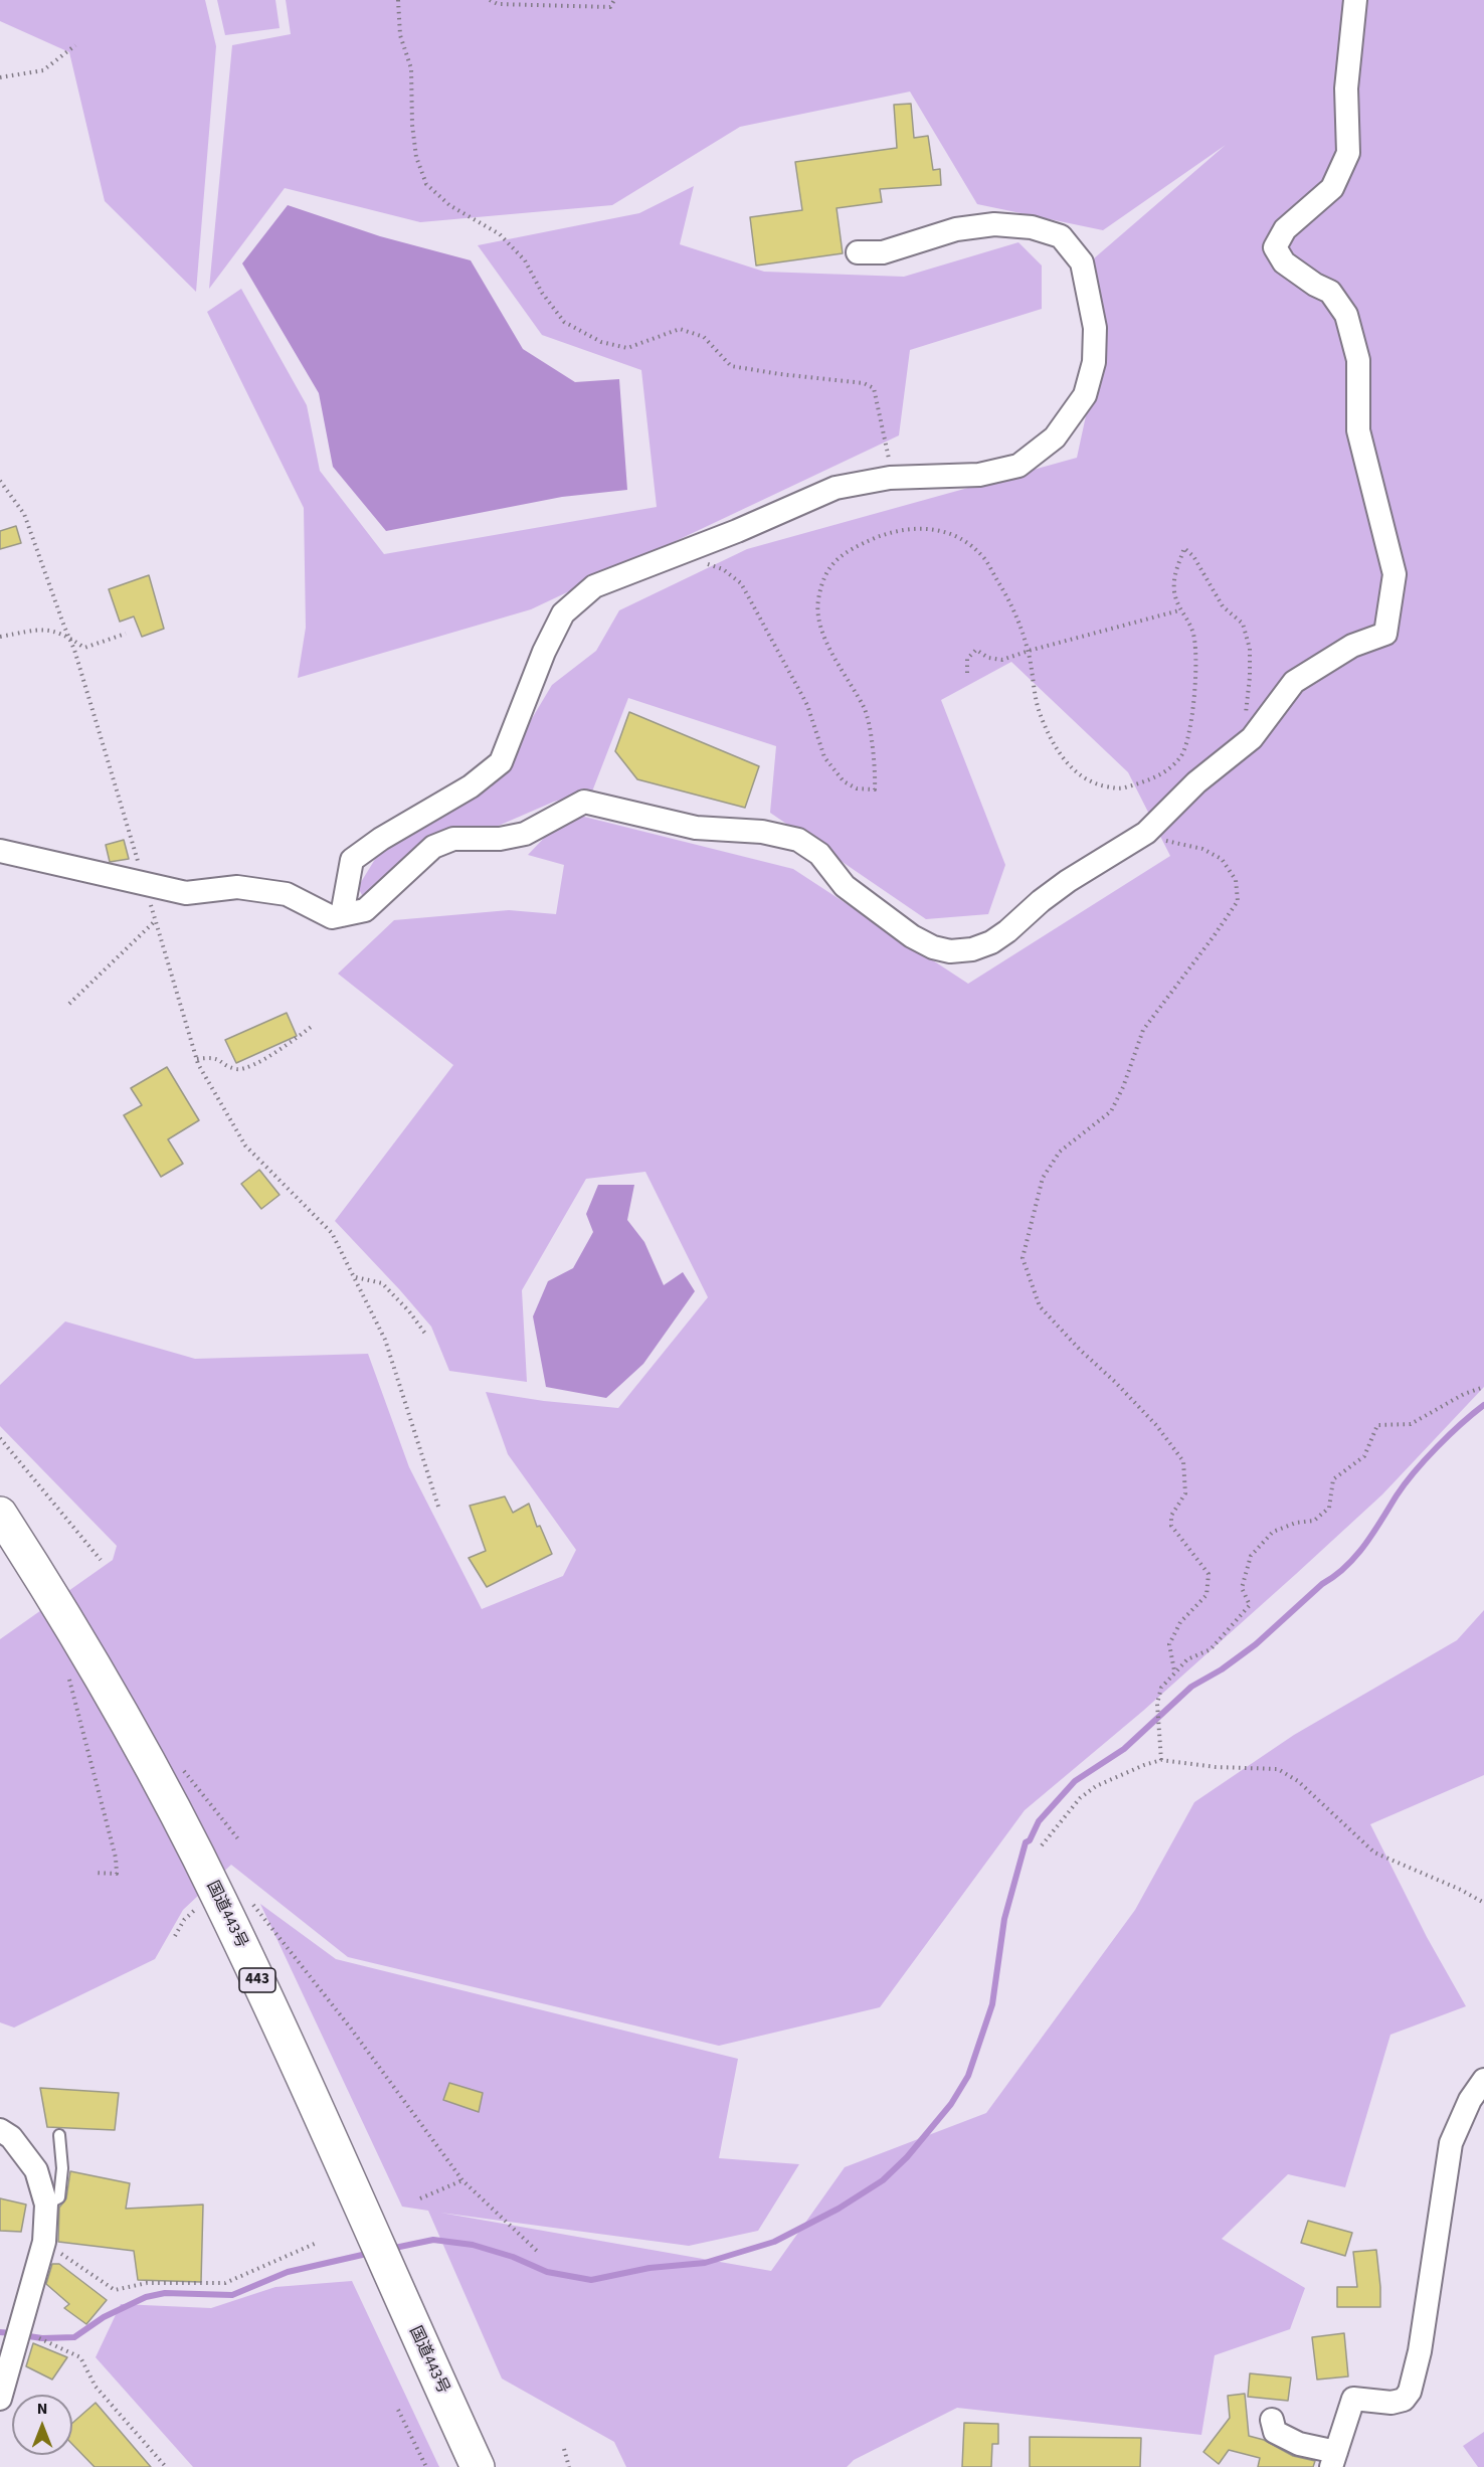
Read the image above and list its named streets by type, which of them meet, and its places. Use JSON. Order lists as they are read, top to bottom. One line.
{"streets":{"highway":["国道443号","443"]},"north":"top"}
